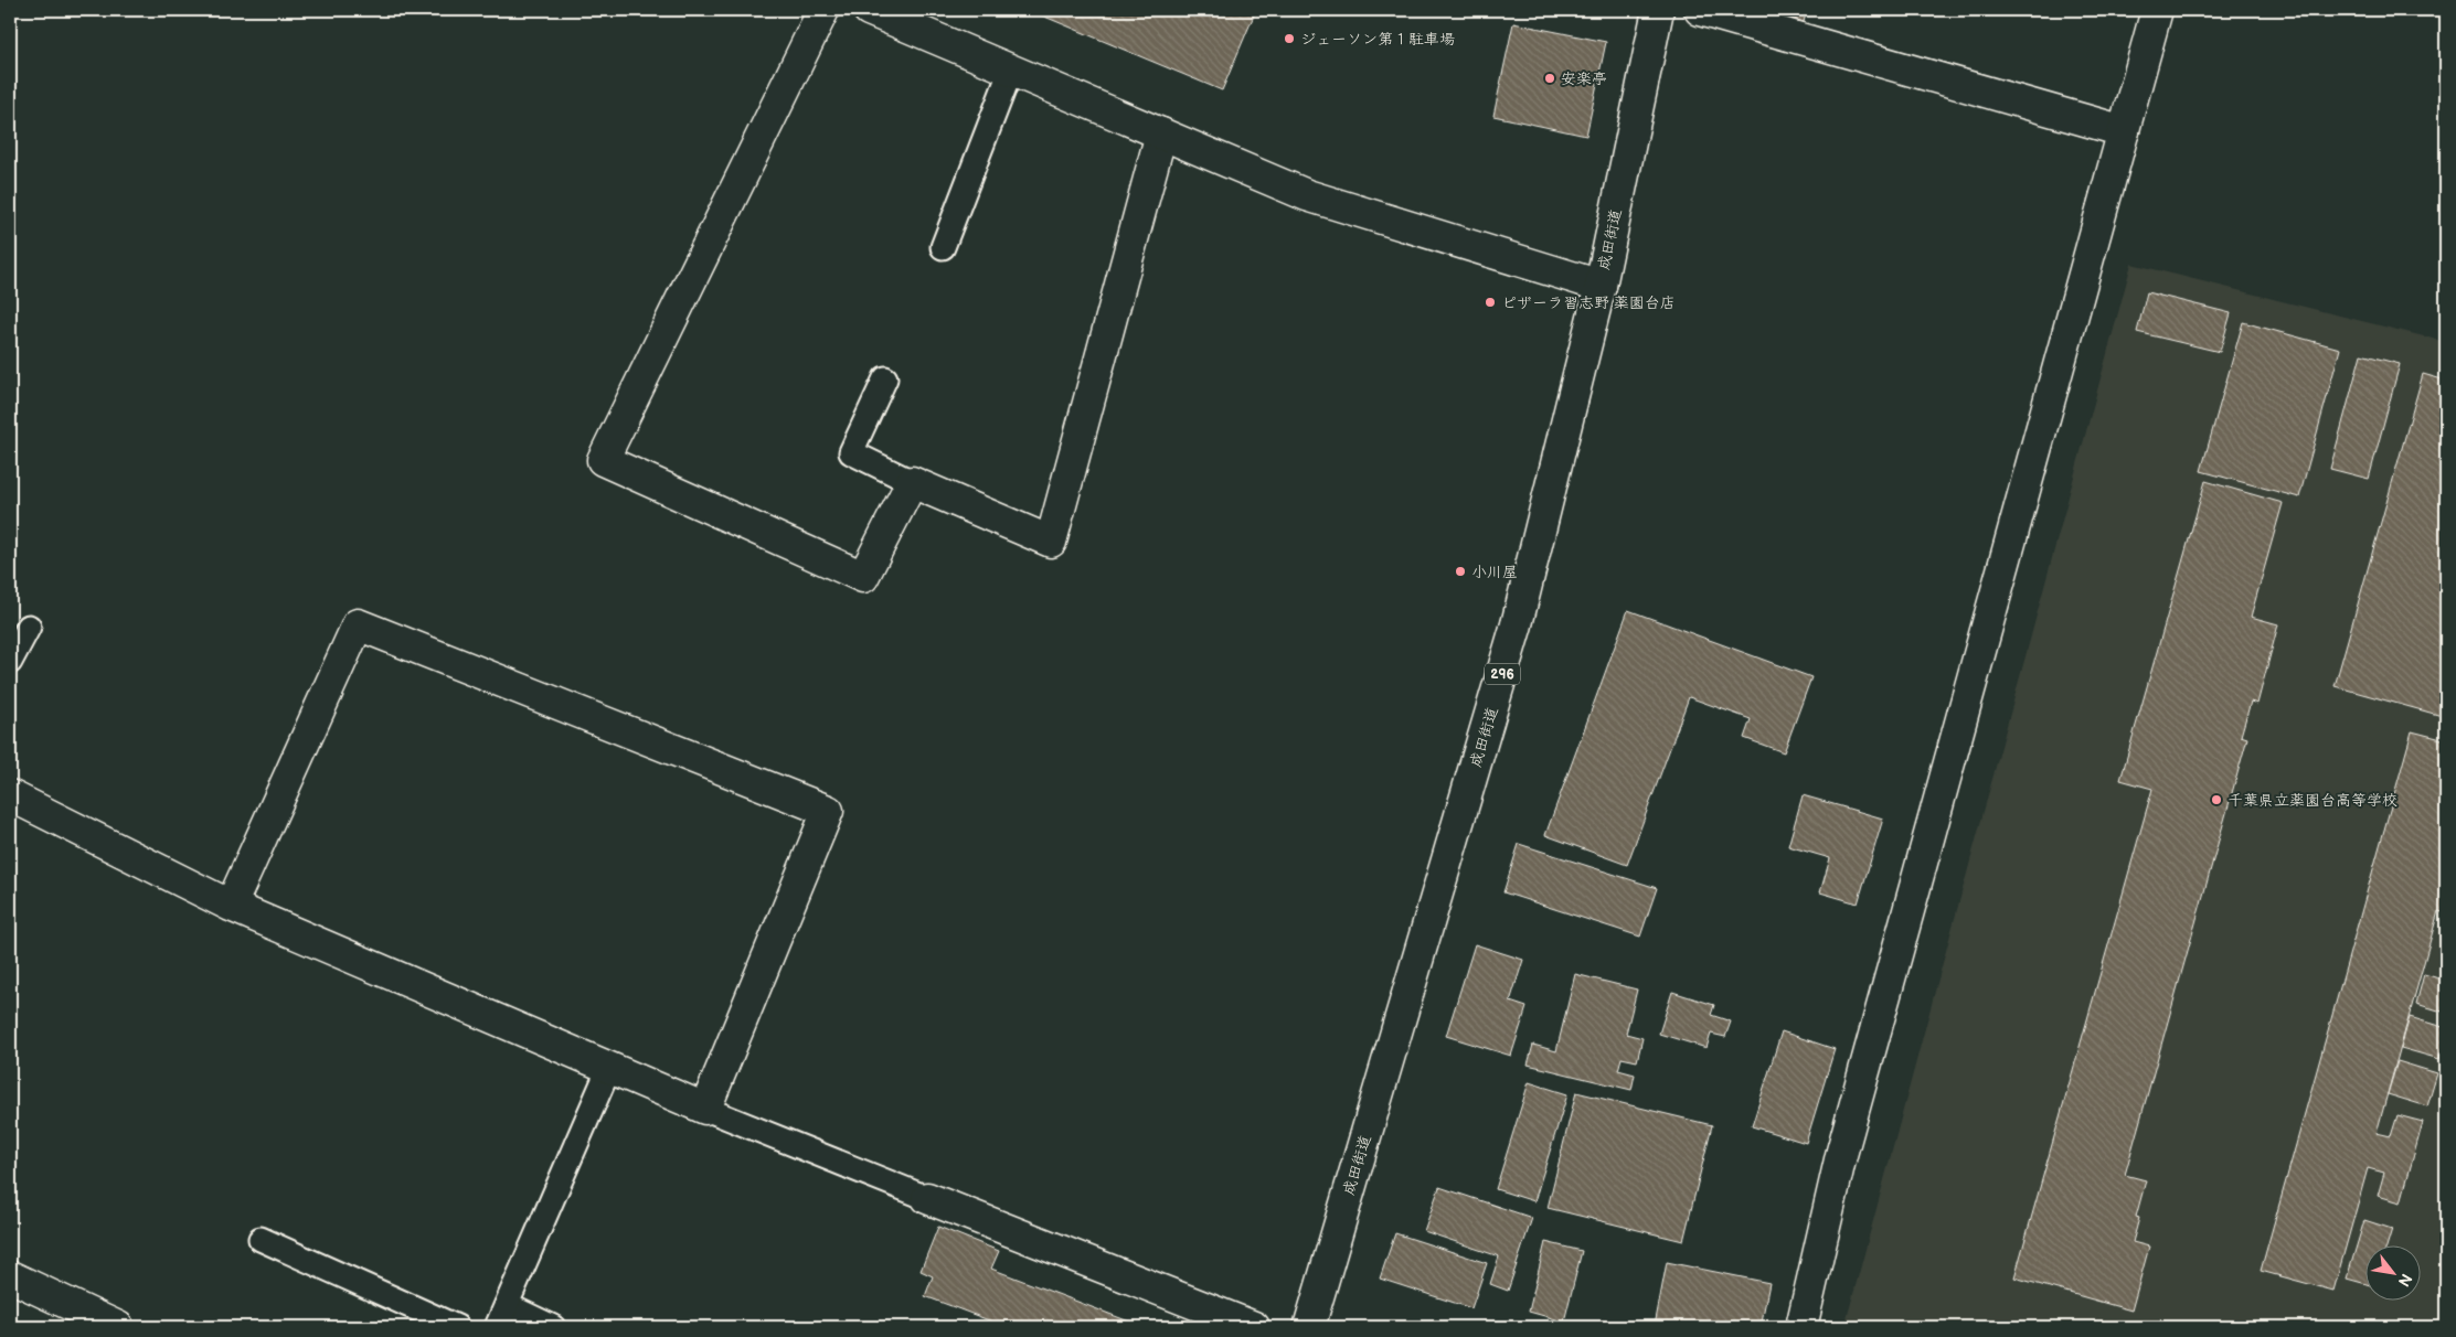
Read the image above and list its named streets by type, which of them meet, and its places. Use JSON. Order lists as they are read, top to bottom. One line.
{"streets":{"main road":["成田街道","296"]},"places":["ジェーソン第１駐車場","安楽亭","ピザーラ習志野 薬園台店","小川屋","千葉県立薬園台高等学校"],"north":"bottom right"}
